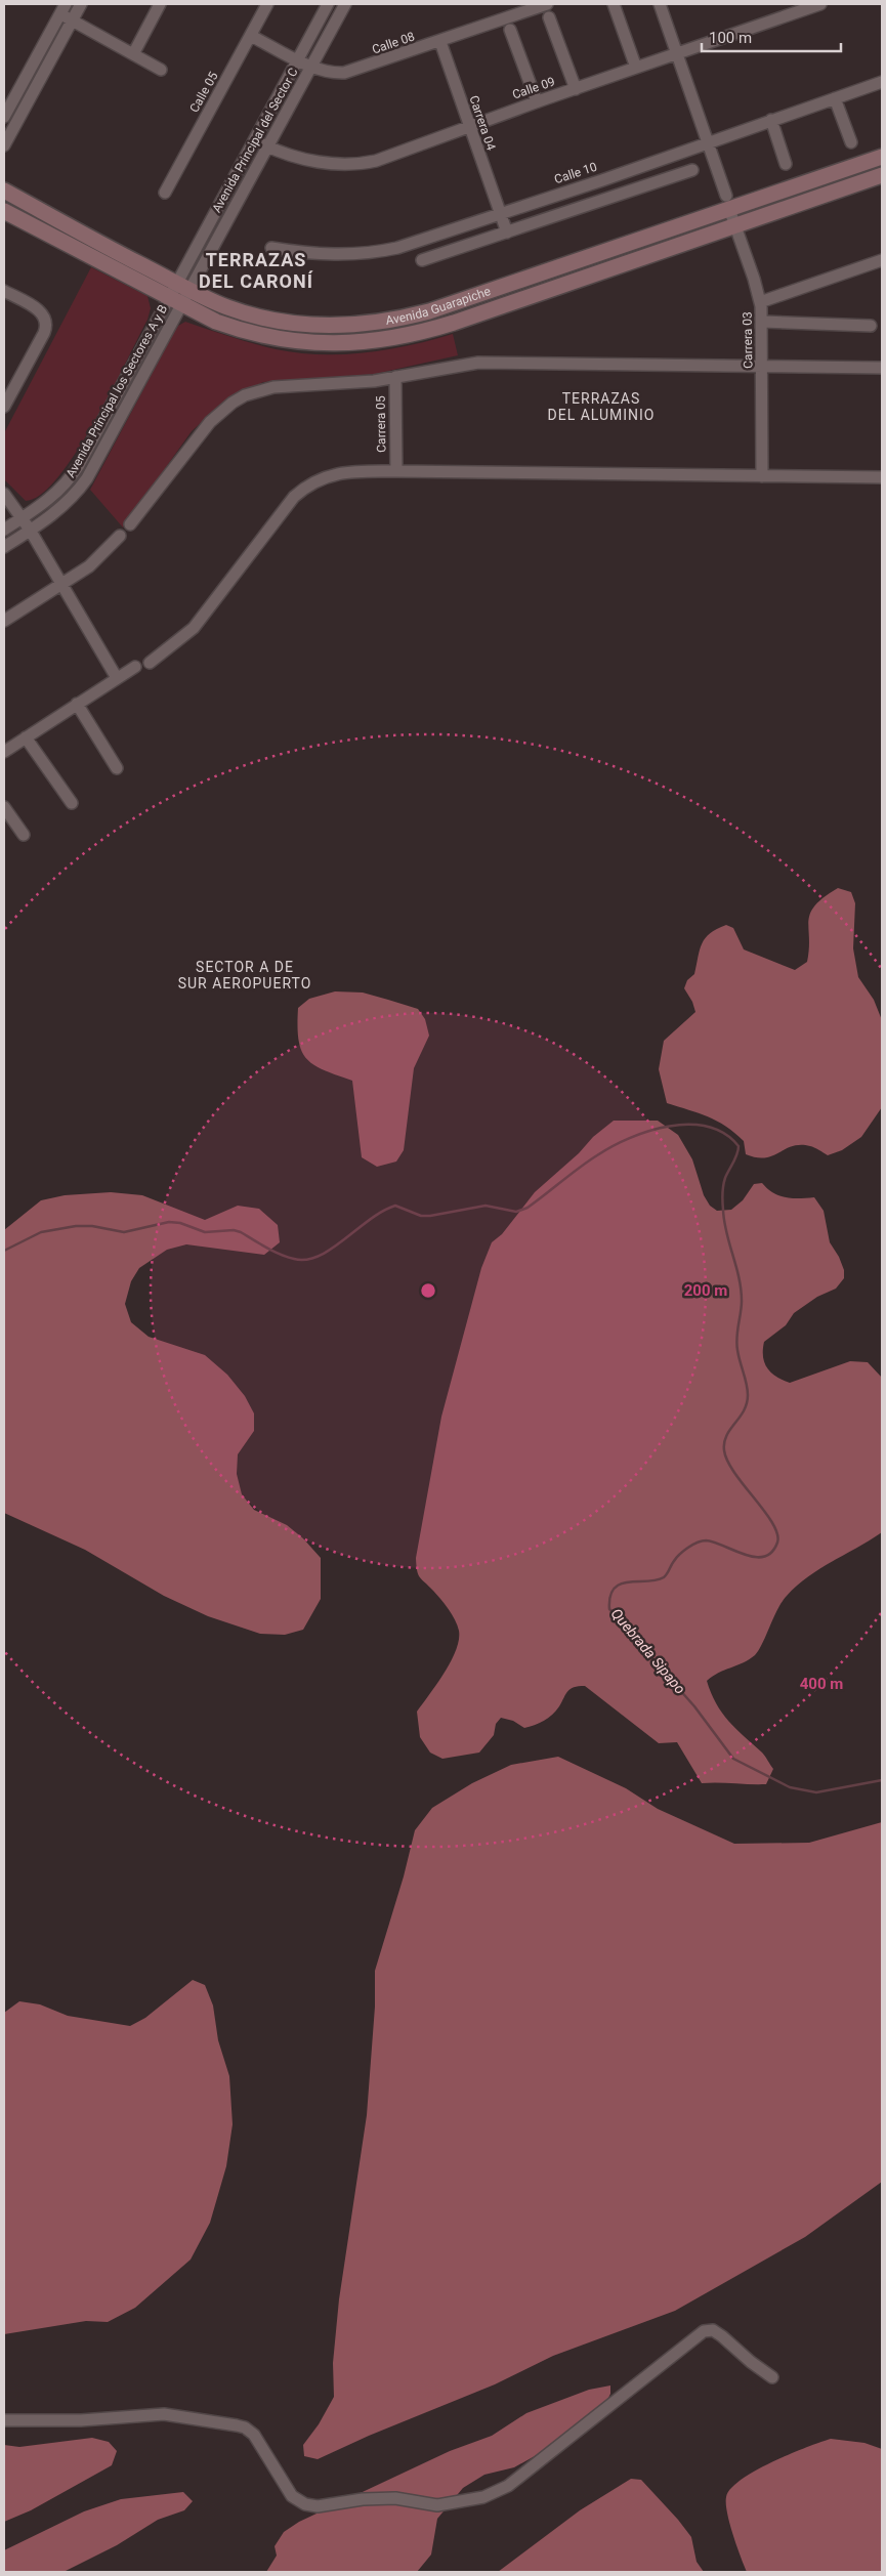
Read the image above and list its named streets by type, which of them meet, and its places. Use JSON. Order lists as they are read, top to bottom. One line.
{"streets":{"street":["Calle 08","Calle 09","Calle 05","Carrera 04","Avenida Principal del Sector C","Calle 10","Avenida Guarapiche","Carrera 03","Avenida Principal los Sectores A y B","Carrera 05"]},"crossings":[["Calle 08","Calle 05"],["Calle 08","Carrera 04"],["Calle 08","Avenida Principal del Sector C"],["Calle 09","Carrera 04"],["Calle 09","Avenida Principal del Sector C"],["Calle 09","Carrera 03"],["Carrera 04","Calle 10"],["Avenida Principal del Sector C","Avenida Guarapiche"],["Calle 10","Carrera 03"],["Avenida Guarapiche","Carrera 03"],["Avenida Guarapiche","Avenida Principal los Sectores A y B"]],"districts":["TERRAZAS DEL CARONÍ","TERRAZAS DEL ALUMINIO","SECTOR A DE SUR AEROPUERTO"],"water":["Quebrada Sipapo"],"scale_bar":"100 m","rings":["200 m","400 m"]}
